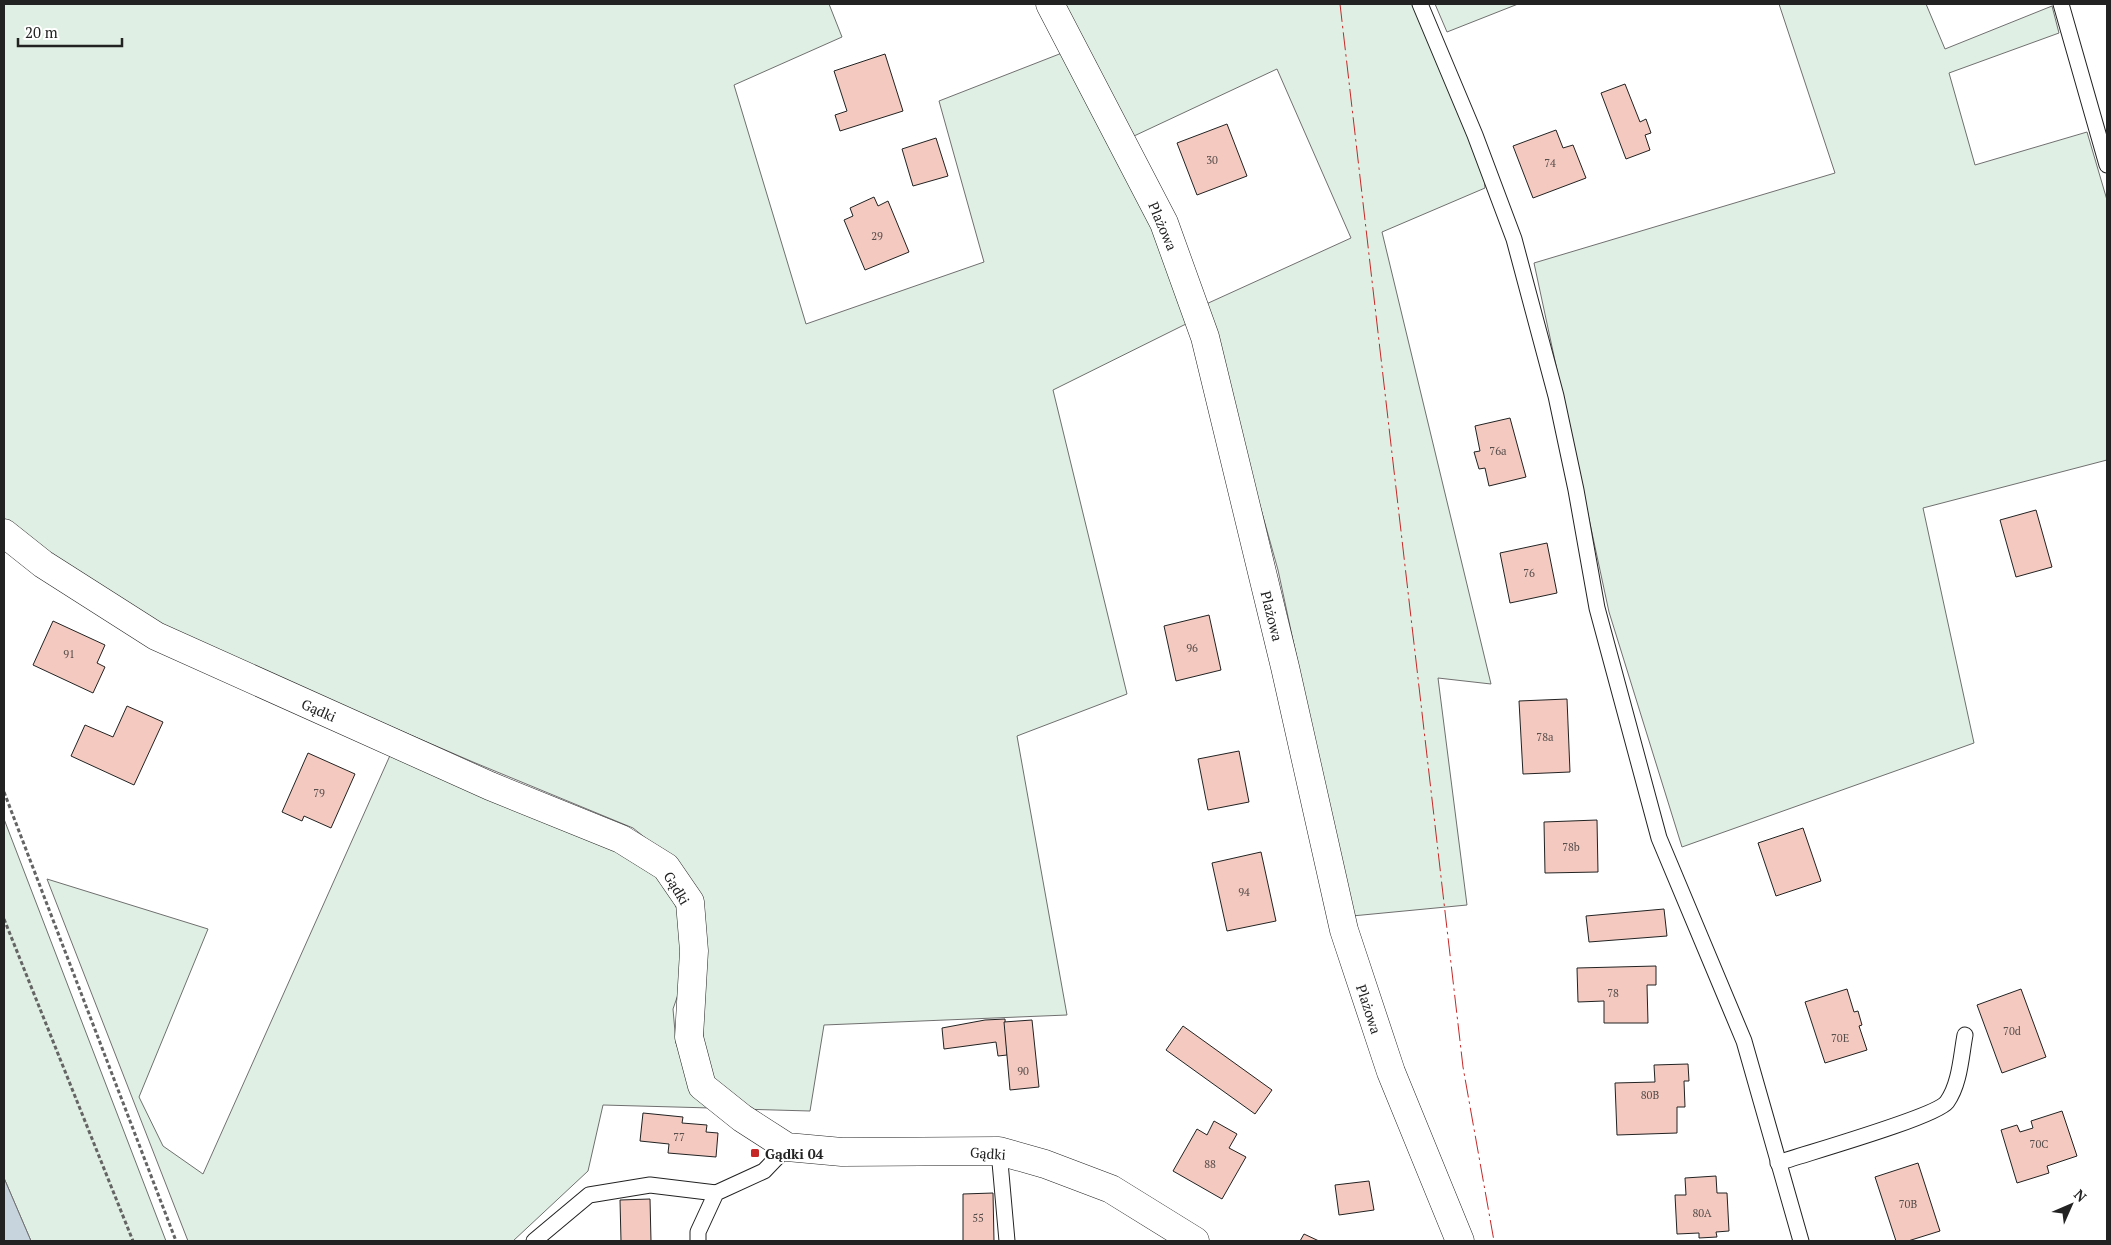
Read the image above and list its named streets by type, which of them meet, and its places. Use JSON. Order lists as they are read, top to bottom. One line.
{"streets":{"street":["Plażowa","Gądki"]},"places":{"transit":["Gądki 04"]},"house_numbers":["30","74","29","76a","76","96","91","78a","79","78b","94","78","70d","70E","90","80B","77","70C","88","70B","80A","55"],"scale_bar":"20 m","north":"top right"}
